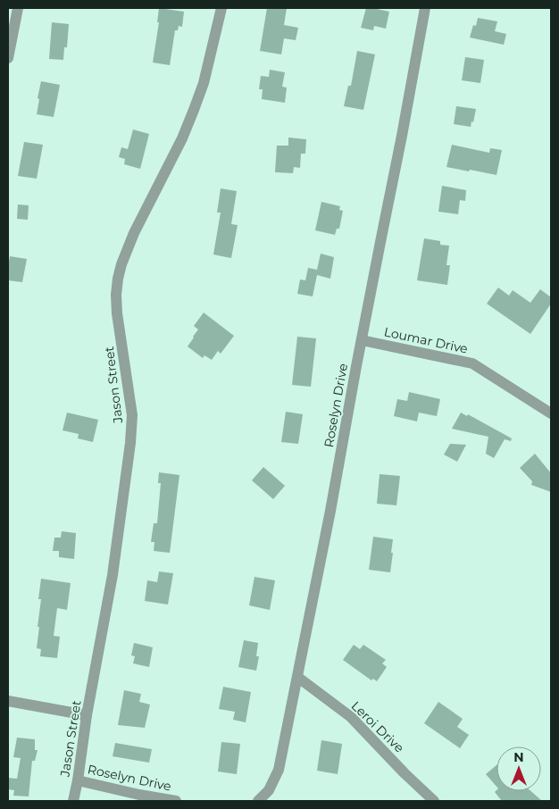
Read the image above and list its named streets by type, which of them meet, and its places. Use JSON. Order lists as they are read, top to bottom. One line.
{"streets":{"street":["Loumar Drive","Jason Street","Roselyn Drive","Leroi Drive"]},"crossings":[["Loumar Drive","Roselyn Drive"],["Jason Street","Roselyn Drive"],["Roselyn Drive","Leroi Drive"]],"north":"top"}
